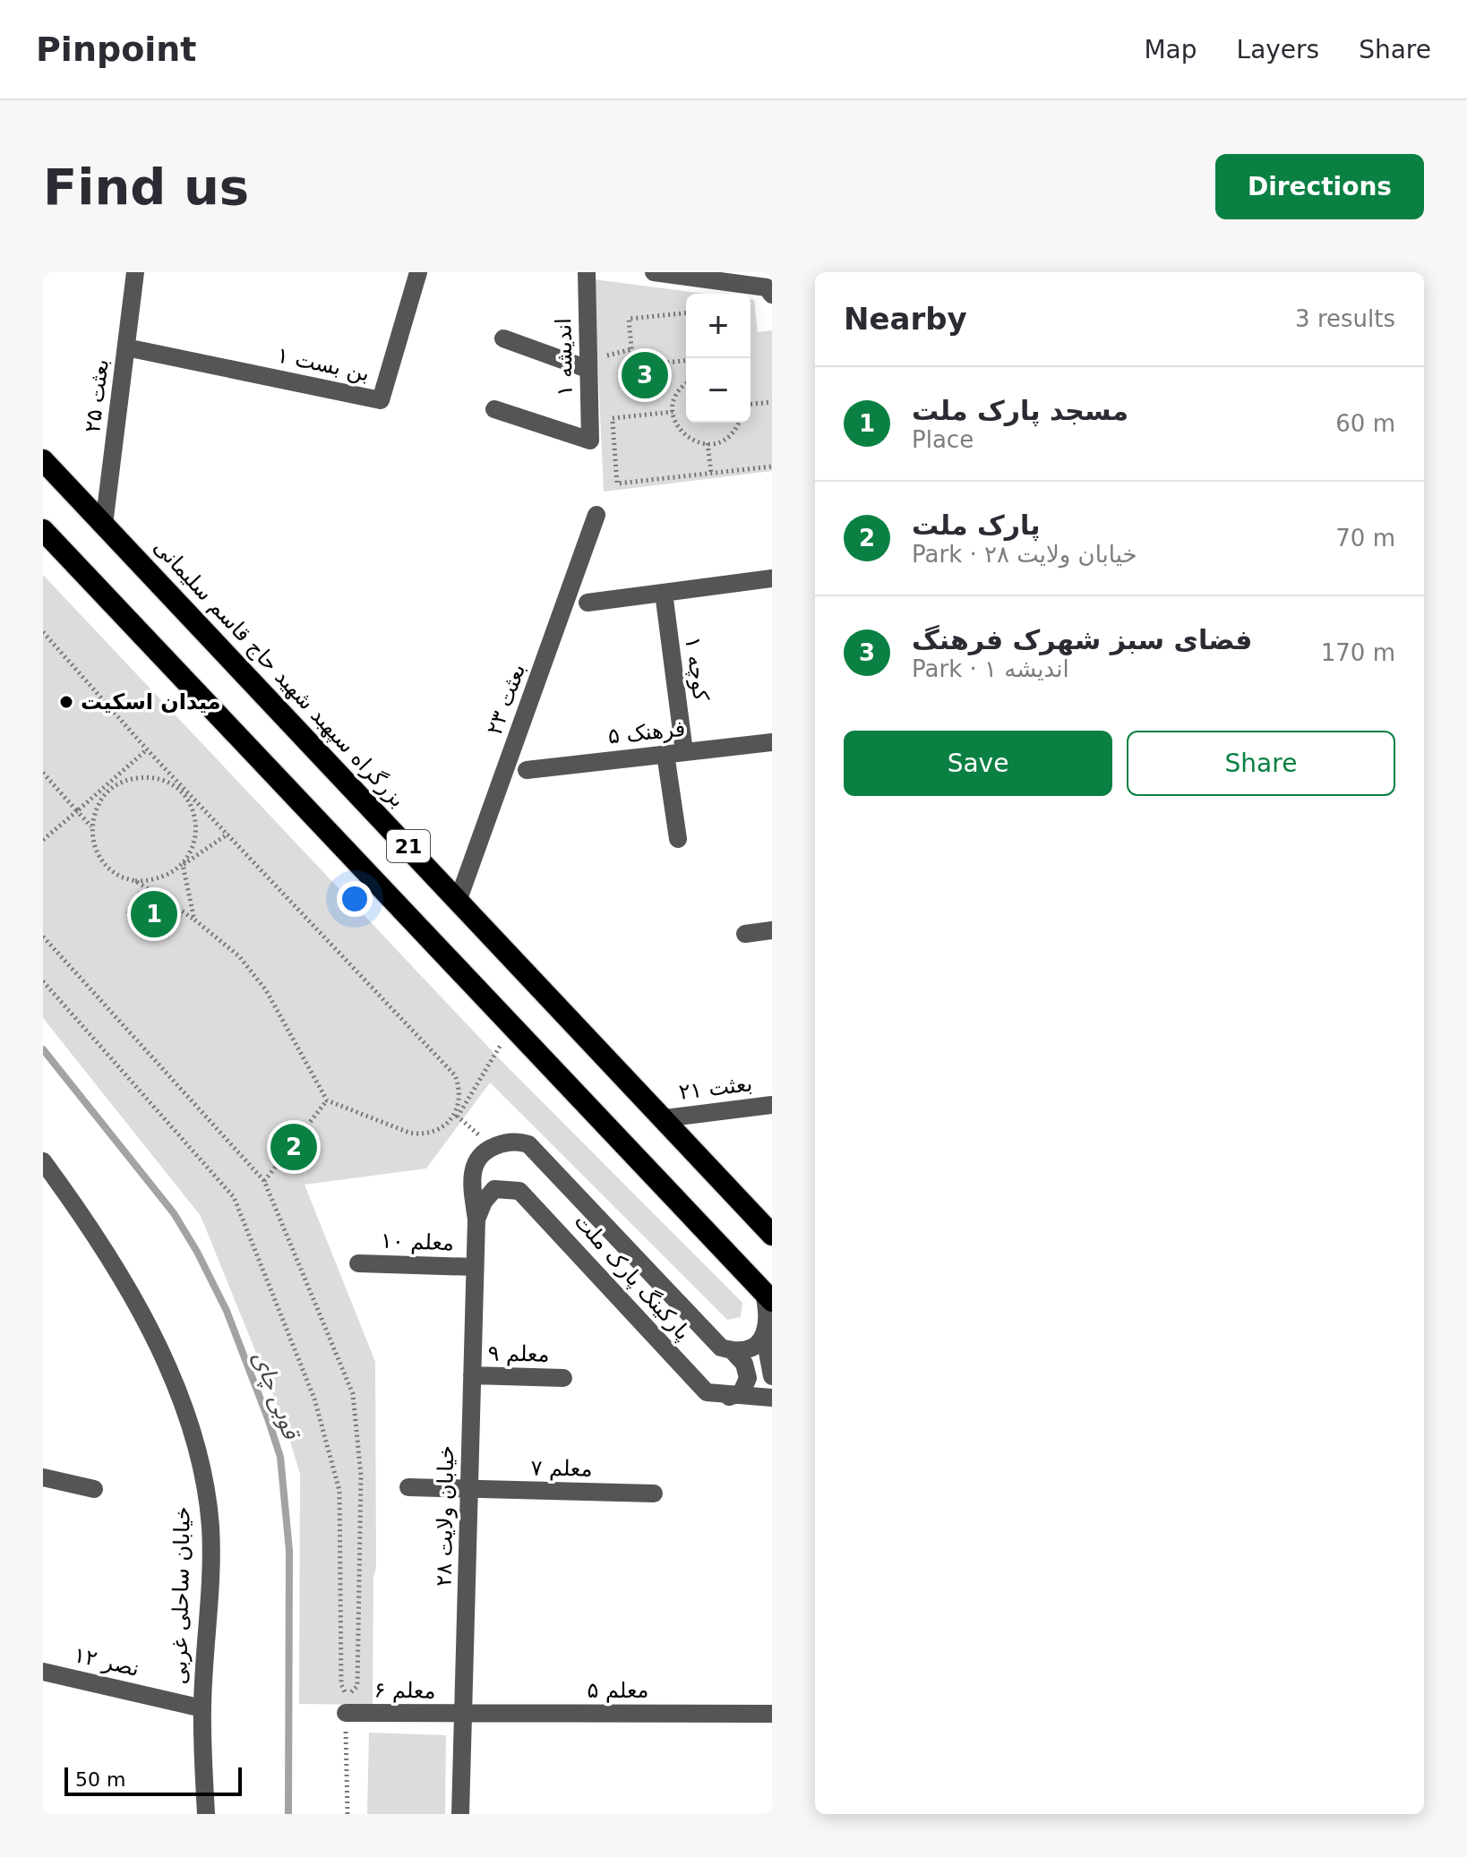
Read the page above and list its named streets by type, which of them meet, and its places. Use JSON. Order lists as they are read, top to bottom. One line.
{"streets":{"highway":["بزرگراه سپهبد شهید حاج قاسم سلیمانی","21"],"street":["اندیشه ۱","بن بست ۱","بعثت ۲۵","کوچه ۱","بعثت ۲۳","فرهنک ۵","بعثت ۲۱","معلم ۱۰","پارکینگ پارک ملت","معلم ۹","معلم ۷","خیابان ولایت ۲۸","خیابان ساحلی غربی","نصر ۱۲","معلم ۶","معلم ۵"]},"crossings":[["بن بست ۱","بعثت ۲۵"],["بعثت ۲۵","بزرگراه سپهبد شهید حاج قاسم سلیمانی"],["کوچه ۱","فرهنک ۵"],["بزرگراه سپهبد شهید حاج قاسم سلیمانی","بعثت ۲۳"],["بزرگراه سپهبد شهید حاج قاسم سلیمانی","بعثت ۲۱"],["معلم ۱۰","خیابان ولایت ۲۸"],["پارکینگ پارک ملت","خیابان ولایت ۲۸"],["معلم ۹","خیابان ولایت ۲۸"],["معلم ۷","خیابان ولایت ۲۸"],["خیابان ولایت ۲۸","معلم ۶"],["خیابان ولایت ۲۸","معلم ۵"],["خیابان ساحلی غربی","نصر ۱۲"],["معلم ۶","معلم ۵"]],"water":["قوبی چای"],"places":["میدان اسکیت"],"scale_bar":"50 m","page":{"header":"Pinpoint","nav":["Map","Layers","Share"],"buttons":["Directions",["Save","Share"]],"title":"Find us","heading":["Nearby","3 results"],"map_buttons":["+","−"],"pins":["3","1","2"],"list":[{"mark":"1","name":"مسجد پارک ملت","note":"Place","value":"60 m"},{"mark":"2","name":"پارک ملت","note":"Park · خیابان ولایت ۲۸","value":"70 m"},{"mark":"3","name":"فضای سبز شهرک فرهنگ","note":"Park · اندیشه ۱","value":"170 m"}],"scale":"50 m"}}
